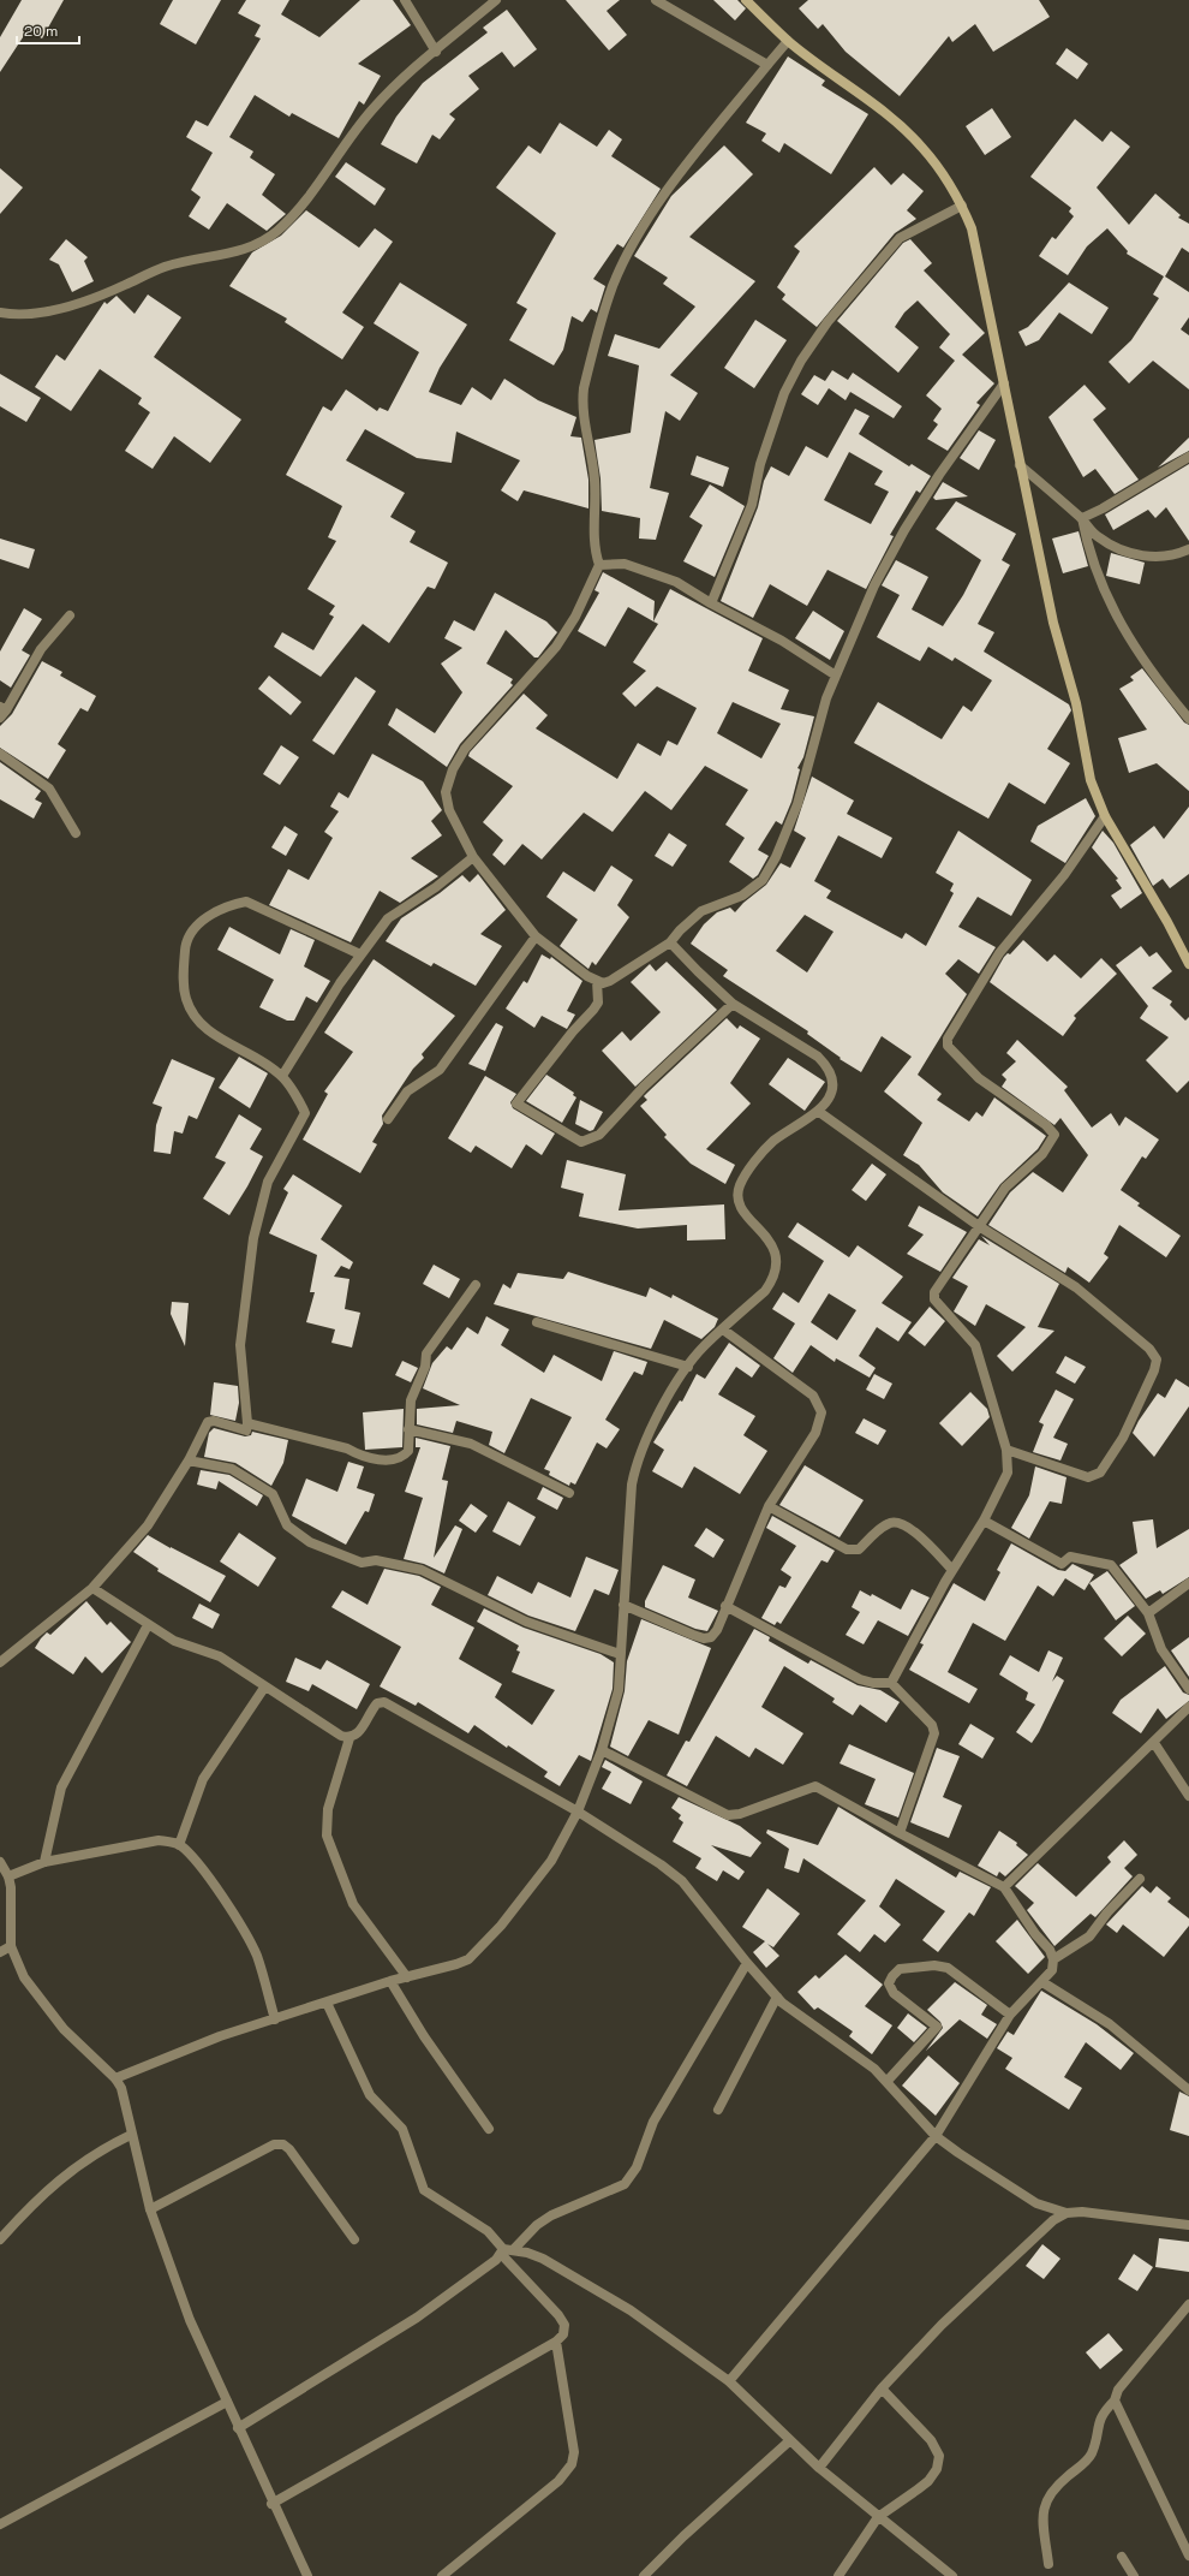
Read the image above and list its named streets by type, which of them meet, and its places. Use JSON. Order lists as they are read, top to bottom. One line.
{"scale_bar":"20 m"}
